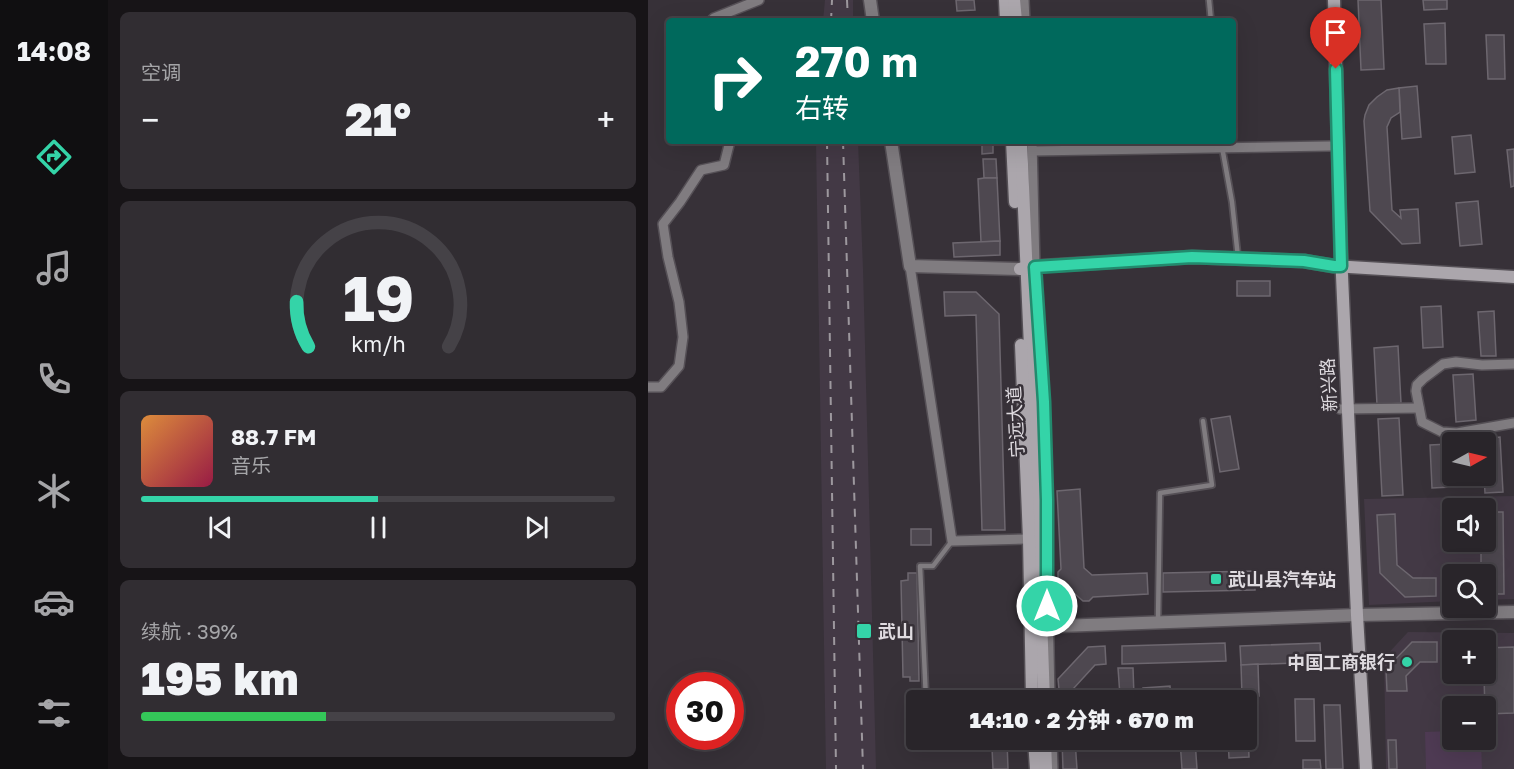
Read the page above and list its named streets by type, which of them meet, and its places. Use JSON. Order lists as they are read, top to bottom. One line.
{"streets":{"main road":["新兴路","宁远大道"]},"places":{"transit":["武山县汽车站","武山"],"other":["中国工商银行"]},"north":"right","page":{"tabs":"14:08","tile":["空调",["续航 · 39%","195 km"]],"turn":["270 m","右转"],"heat":["−","21°","+"],"song":["88.7 FM","音乐"],"map_buttons":["+","−"],"limit":"30","trip":"14:10 · 2 分钟 · 670 m","gauge":["19","km/h"]}}
